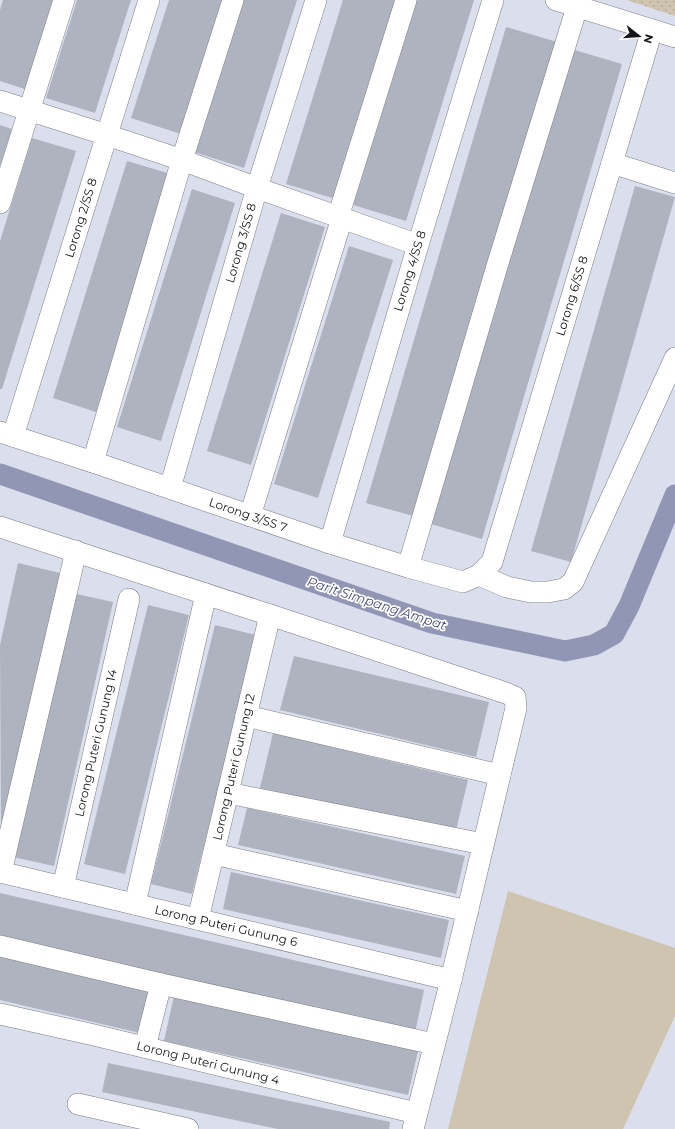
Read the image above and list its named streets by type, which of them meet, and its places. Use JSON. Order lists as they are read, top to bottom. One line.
{"streets":{"street":["Lorong 2/SS 8","Lorong 3/SS 8","Lorong 4/SS 8","Lorong 6/SS 8","Lorong 3/SS 7","Lorong Puteri Gunung 14","Lorong Puteri Gunung 12","Lorong Puteri Gunung 6","Lorong Puteri Gunung 4"]},"crossings":[["Lorong 2/SS 8","Lorong 3/SS 7"],["Lorong 3/SS 8","Lorong 3/SS 7"],["Lorong 4/SS 8","Lorong 3/SS 7"],["Lorong 6/SS 8","Lorong 3/SS 7"],["Lorong Puteri Gunung 14","Lorong Puteri Gunung 6"],["Lorong Puteri Gunung 12","Lorong Puteri Gunung 6"]],"water":["Parit Simpang Ampat"],"north":"right"}
